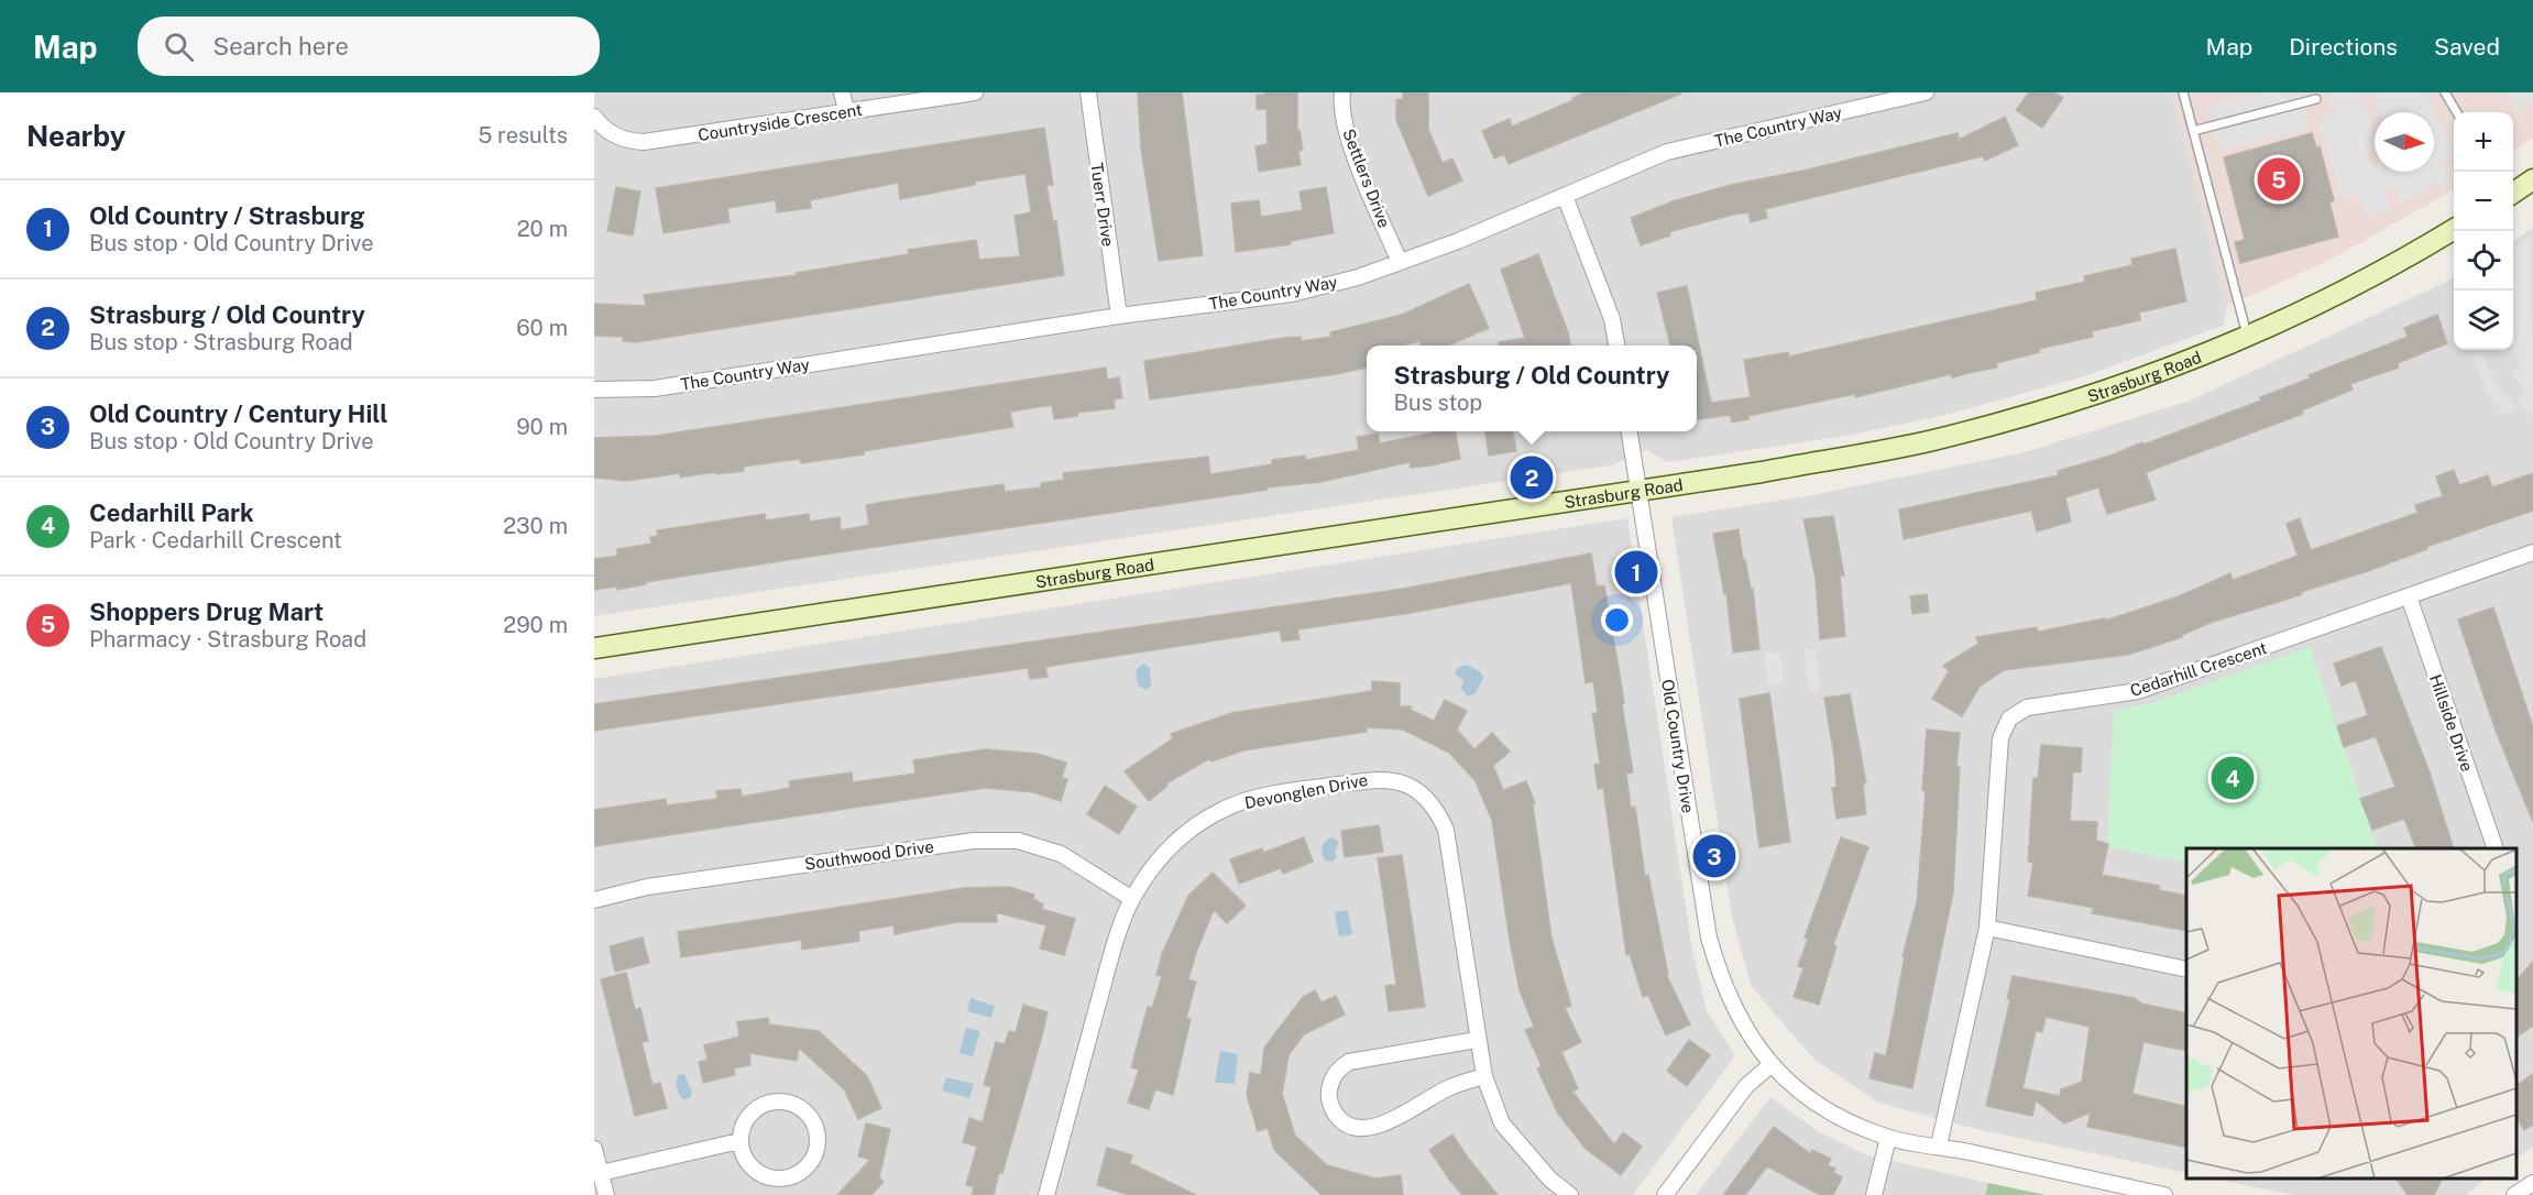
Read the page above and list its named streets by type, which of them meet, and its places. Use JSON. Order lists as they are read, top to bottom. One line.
{"streets":{"street":["Countryside Crescent","The Country Way","Settlers Drive","Tuerr Drive","Strasburg Road","Cedarhill Crescent","Hillside Drive","Old Country Drive","Devonglen Drive","Southwood Drive"]},"crossings":[["The Country Way","Settlers Drive"],["The Country Way","Tuerr Drive"],["Strasburg Road","Old Country Drive"],["Cedarhill Crescent","Hillside Drive"],["Cedarhill Crescent","Old Country Drive"],["Devonglen Drive","Southwood Drive"]],"north":"right","page":{"header":"Map","search":"Search here","nav":["Map","Directions","Saved"],"heading":["Nearby","5 results"],"map_buttons":["+","−"],"pins":["5","2","1","4","3"],"list":[{"mark":"1","name":"Old Country / Strasburg","note":"Bus stop · Old Country Drive","value":"20 m"},{"mark":"2","name":"Strasburg / Old Country","note":"Bus stop · Strasburg Road","value":"60 m"},{"mark":"3","name":"Old Country / Century Hill","note":"Bus stop · Old Country Drive","value":"90 m"},{"mark":"4","name":"Cedarhill Park","note":"Park · Cedarhill Crescent","value":"230 m"},{"mark":"5","name":"Shoppers Drug Mart","note":"Pharmacy · Strasburg Road","value":"290 m"}],"popup":["Strasburg / Old Country","Bus stop"]}}
